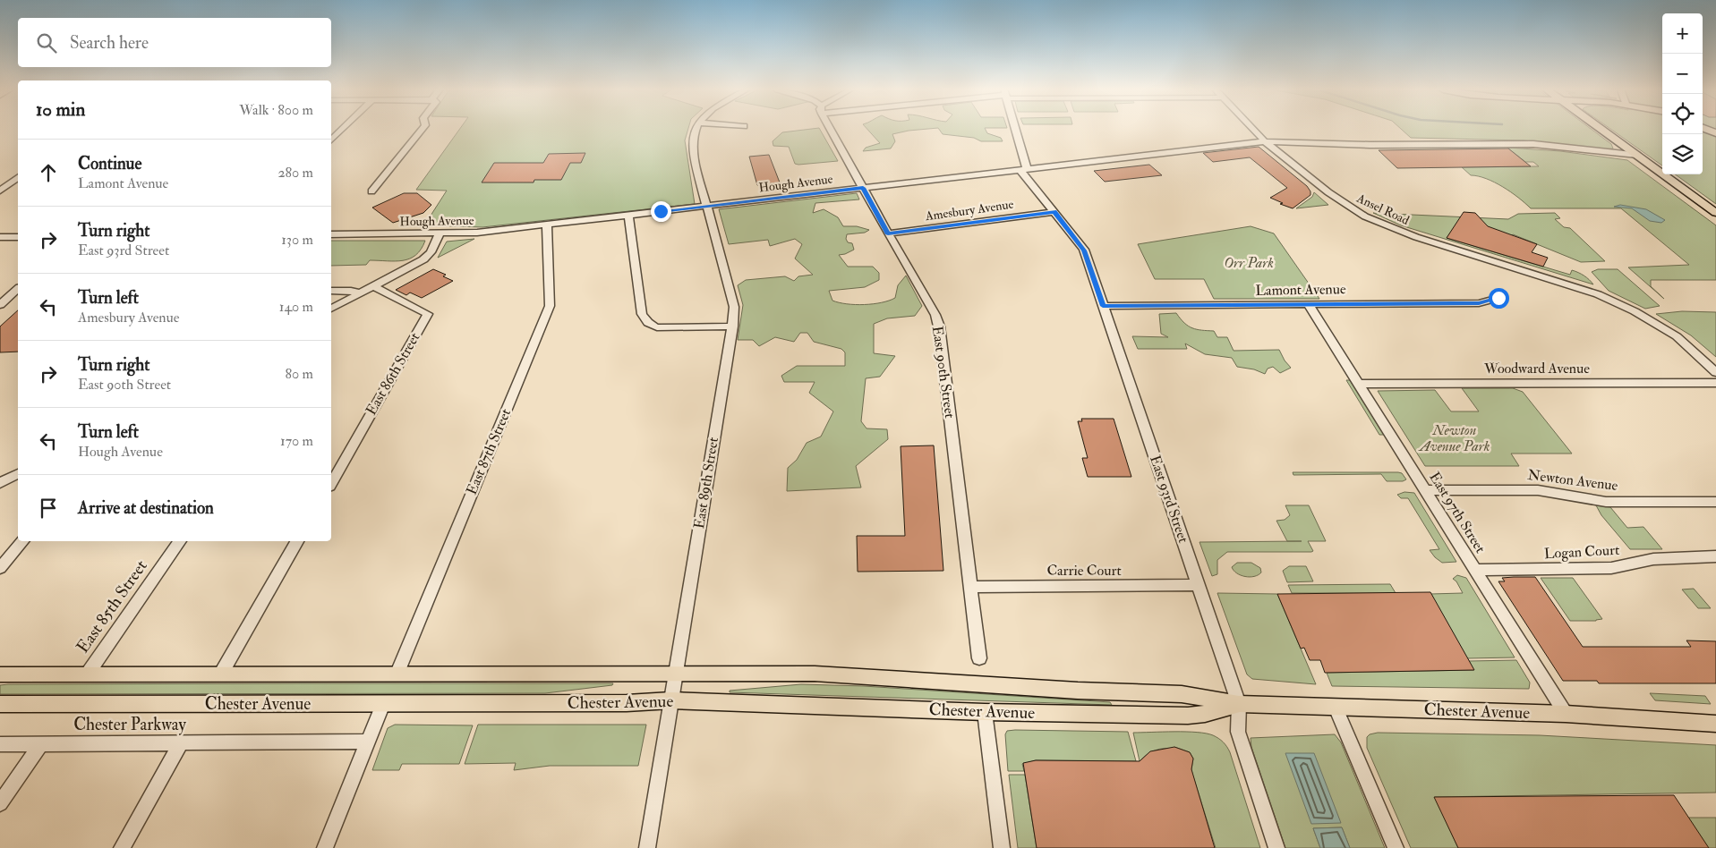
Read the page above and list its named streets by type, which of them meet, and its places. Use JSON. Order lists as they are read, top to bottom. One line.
{"streets":{"main road":["Chester Avenue"],"street":["Hough Avenue","Ansel Road","Amesbury Avenue","Lamont Avenue","Woodward Avenue","East 90th Street","East 86th Street","East 87th Street","Newton Avenue","East 89th Street","East 93rd Street","East 97th Street","Logan Court","Carrie Court","East 85th Street","Chester Parkway"]},"crossings":[["Hough Avenue","Ansel Road"],["Hough Avenue","East 90th Street"],["Hough Avenue","East 87th Street"],["Hough Avenue","East 89th Street"],["Hough Avenue","East 93rd Street"],["Amesbury Avenue","East 90th Street"],["Amesbury Avenue","East 93rd Street"],["Lamont Avenue","East 93rd Street"],["Lamont Avenue","East 97th Street"],["Woodward Avenue","East 97th Street"],["East 90th Street","Carrie Court"],["East 87th Street","Chester Avenue"],["Newton Avenue","East 97th Street"],["East 89th Street","Chester Avenue"],["East 93rd Street","Carrie Court"],["East 93rd Street","Chester Avenue"],["East 97th Street","Logan Court"],["East 97th Street","Chester Avenue"],["East 85th Street","Chester Avenue"]],"parks":["Orr Park","Newton Avenue Park"],"page":{"map_buttons":["+","−"],"search":"Search here","heading":["10 min","Walk · 800 m"],"list":[["Continue","Lamont Avenue","280 m"],["Turn right","East 93rd Street","130 m"],["Turn left","Amesbury Avenue","140 m"],["Turn right","East 90th Street","80 m"],["Turn left","Hough Avenue","170 m"],"Arrive at destination"]}}
